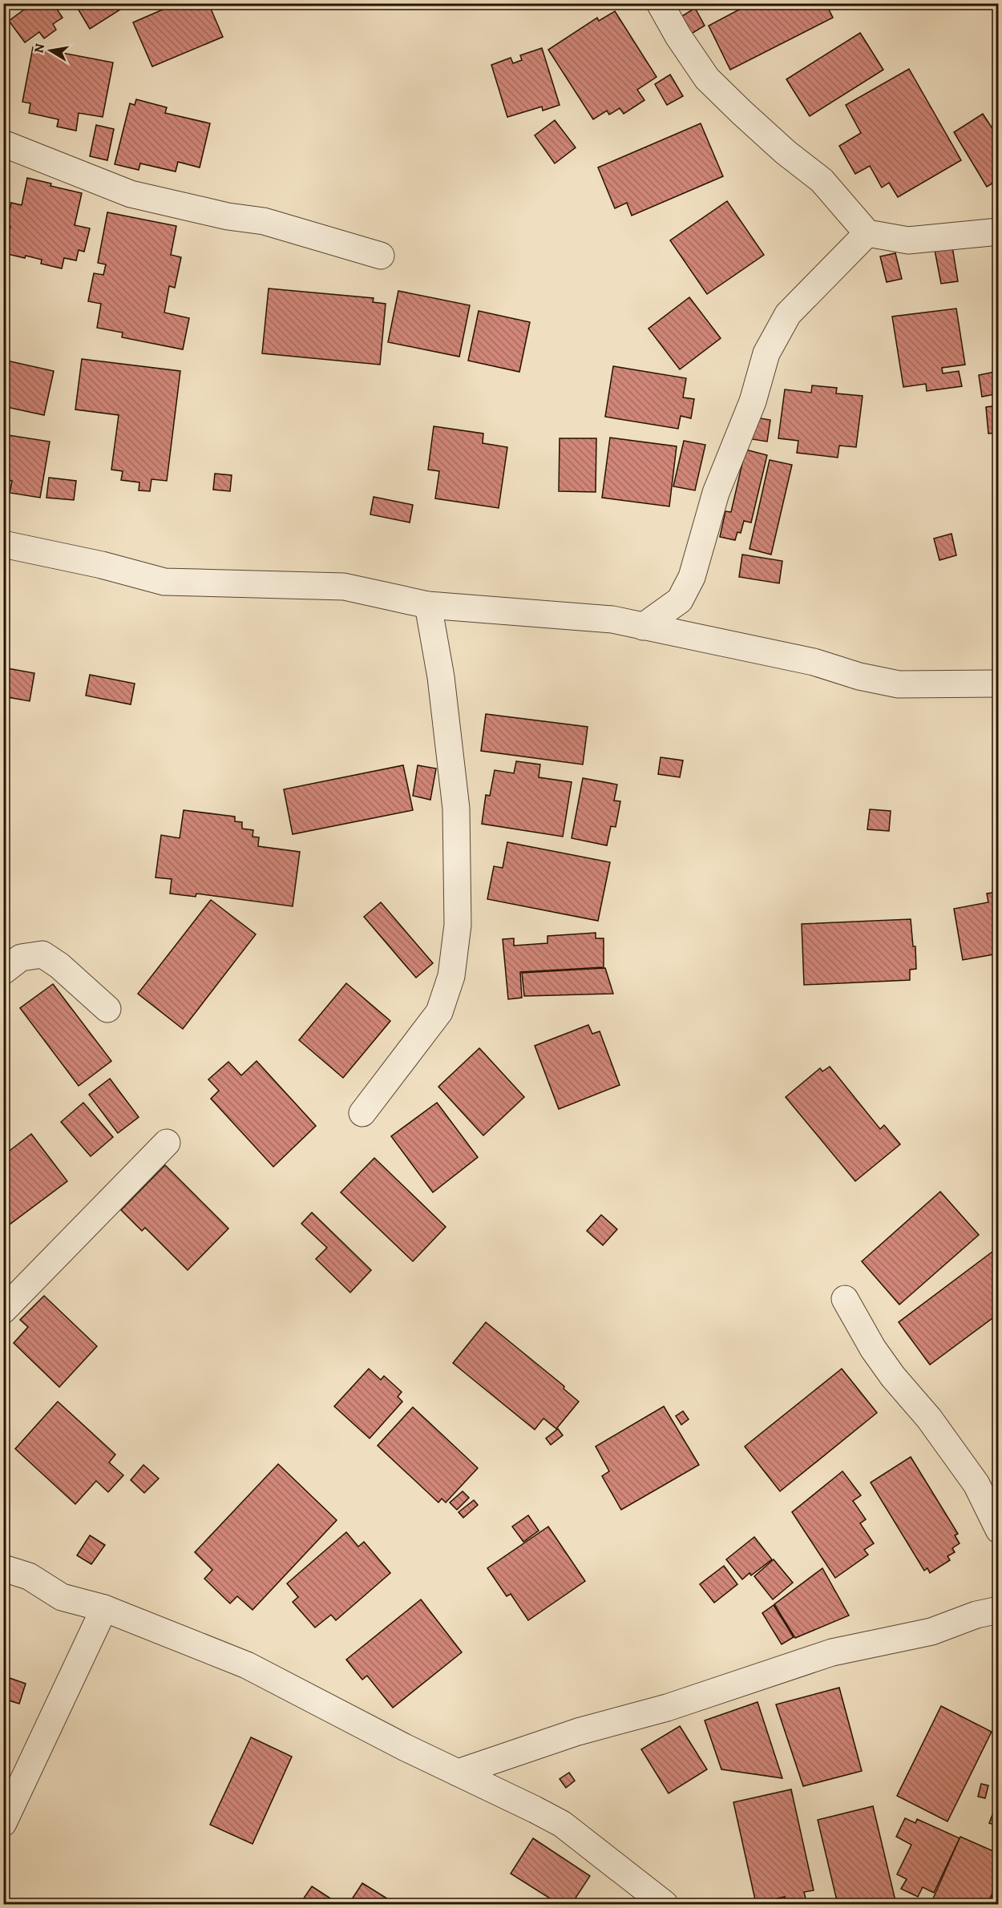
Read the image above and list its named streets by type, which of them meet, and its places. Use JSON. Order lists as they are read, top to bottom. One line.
{"north":"left"}
